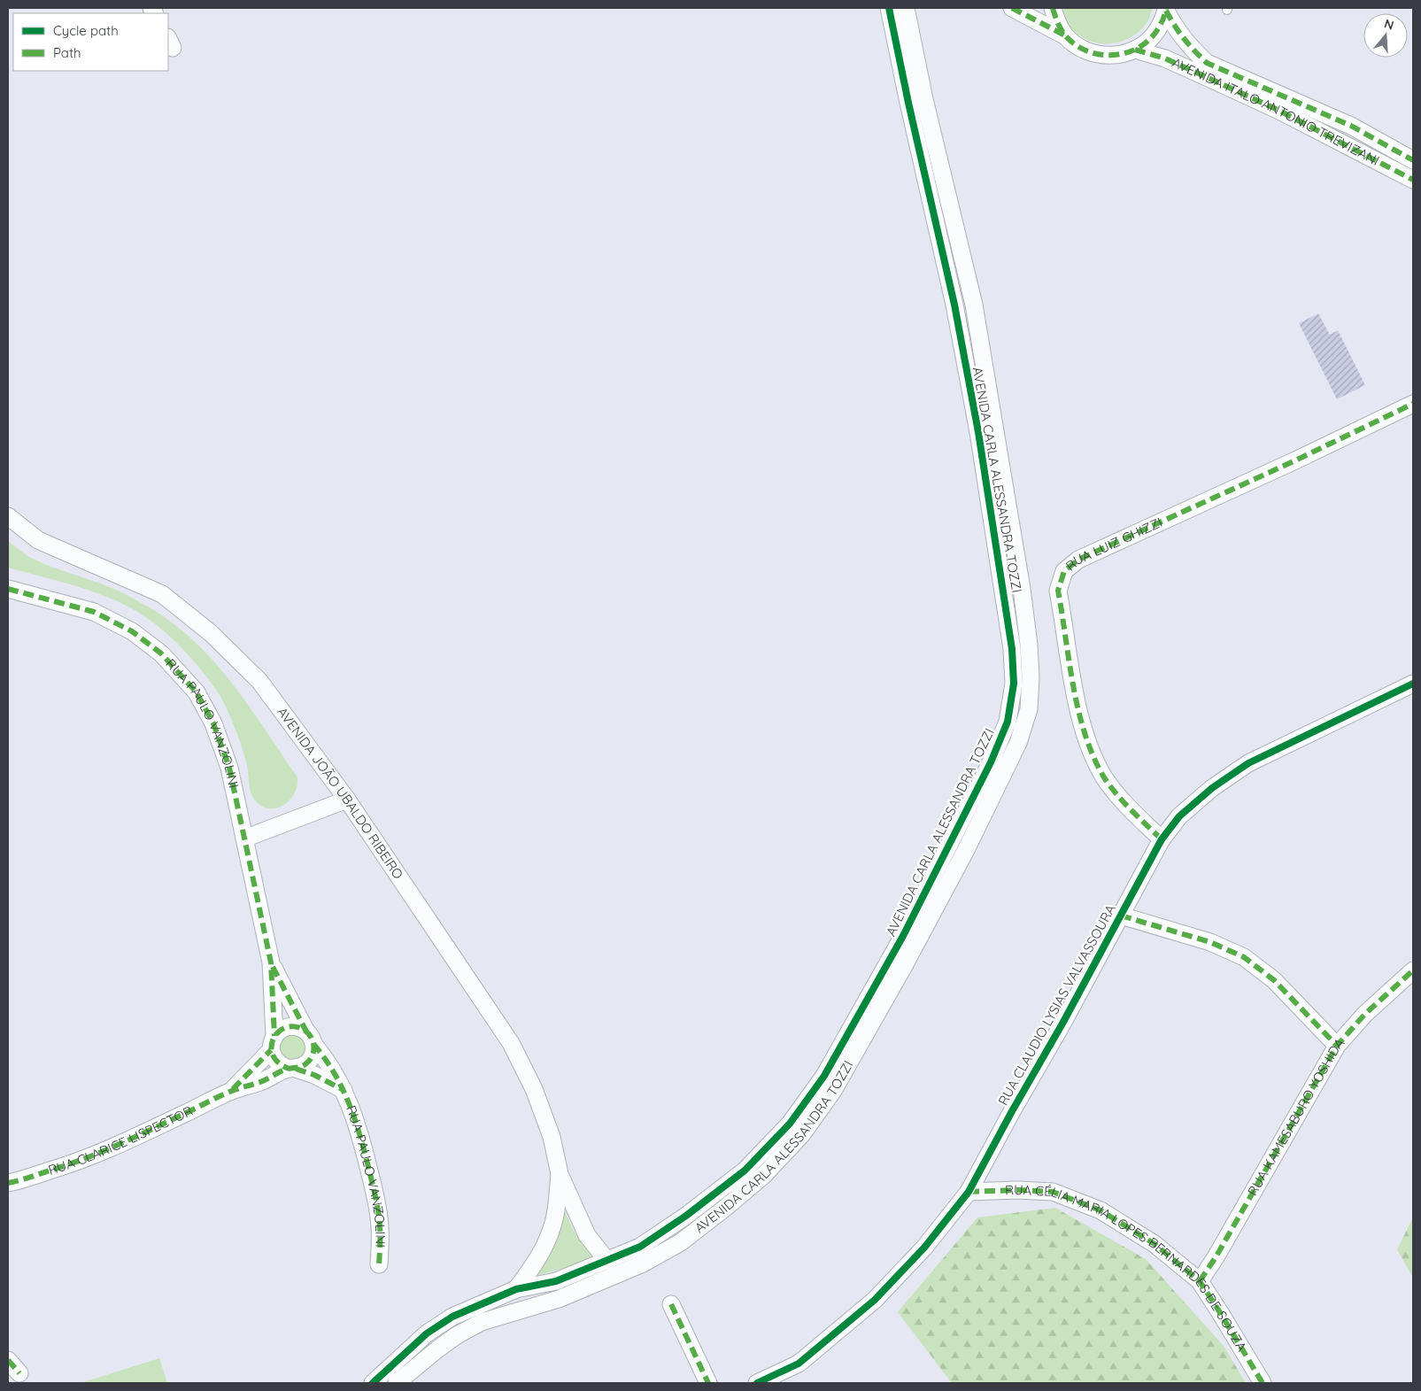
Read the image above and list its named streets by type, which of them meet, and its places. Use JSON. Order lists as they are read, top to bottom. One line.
{"streets":{"street":["AVENIDA ITALO ANTONIO TREVIZANI","AVENIDA CARLA ALESSANDRA TOZZI","RUA LUIZ GHIZZI","RUA PAULO VANZOLINI","AVENIDA JOÃO UBALDO RIBEIRO","RUA CLAUDIO LYSIAS VALVASSOURA","RUA KAMESABURO YOSHIDA","RUA CLARICE LISPECTOR","RUA CÉLIA MARIA LOPES BERNARDES DE SOUZA"]},"crossings":[["AVENIDA CARLA ALESSANDRA TOZZI","AVENIDA JOÃO UBALDO RIBEIRO"],["RUA LUIZ GHIZZI","RUA CLAUDIO LYSIAS VALVASSOURA"],["RUA PAULO VANZOLINI","RUA CLARICE LISPECTOR"],["RUA CLAUDIO LYSIAS VALVASSOURA","RUA CÉLIA MARIA LOPES BERNARDES DE SOUZA"],["RUA KAMESABURO YOSHIDA","RUA CÉLIA MARIA LOPES BERNARDES DE SOUZA"]],"legend":["Cycle path","Path"],"north":"top"}
